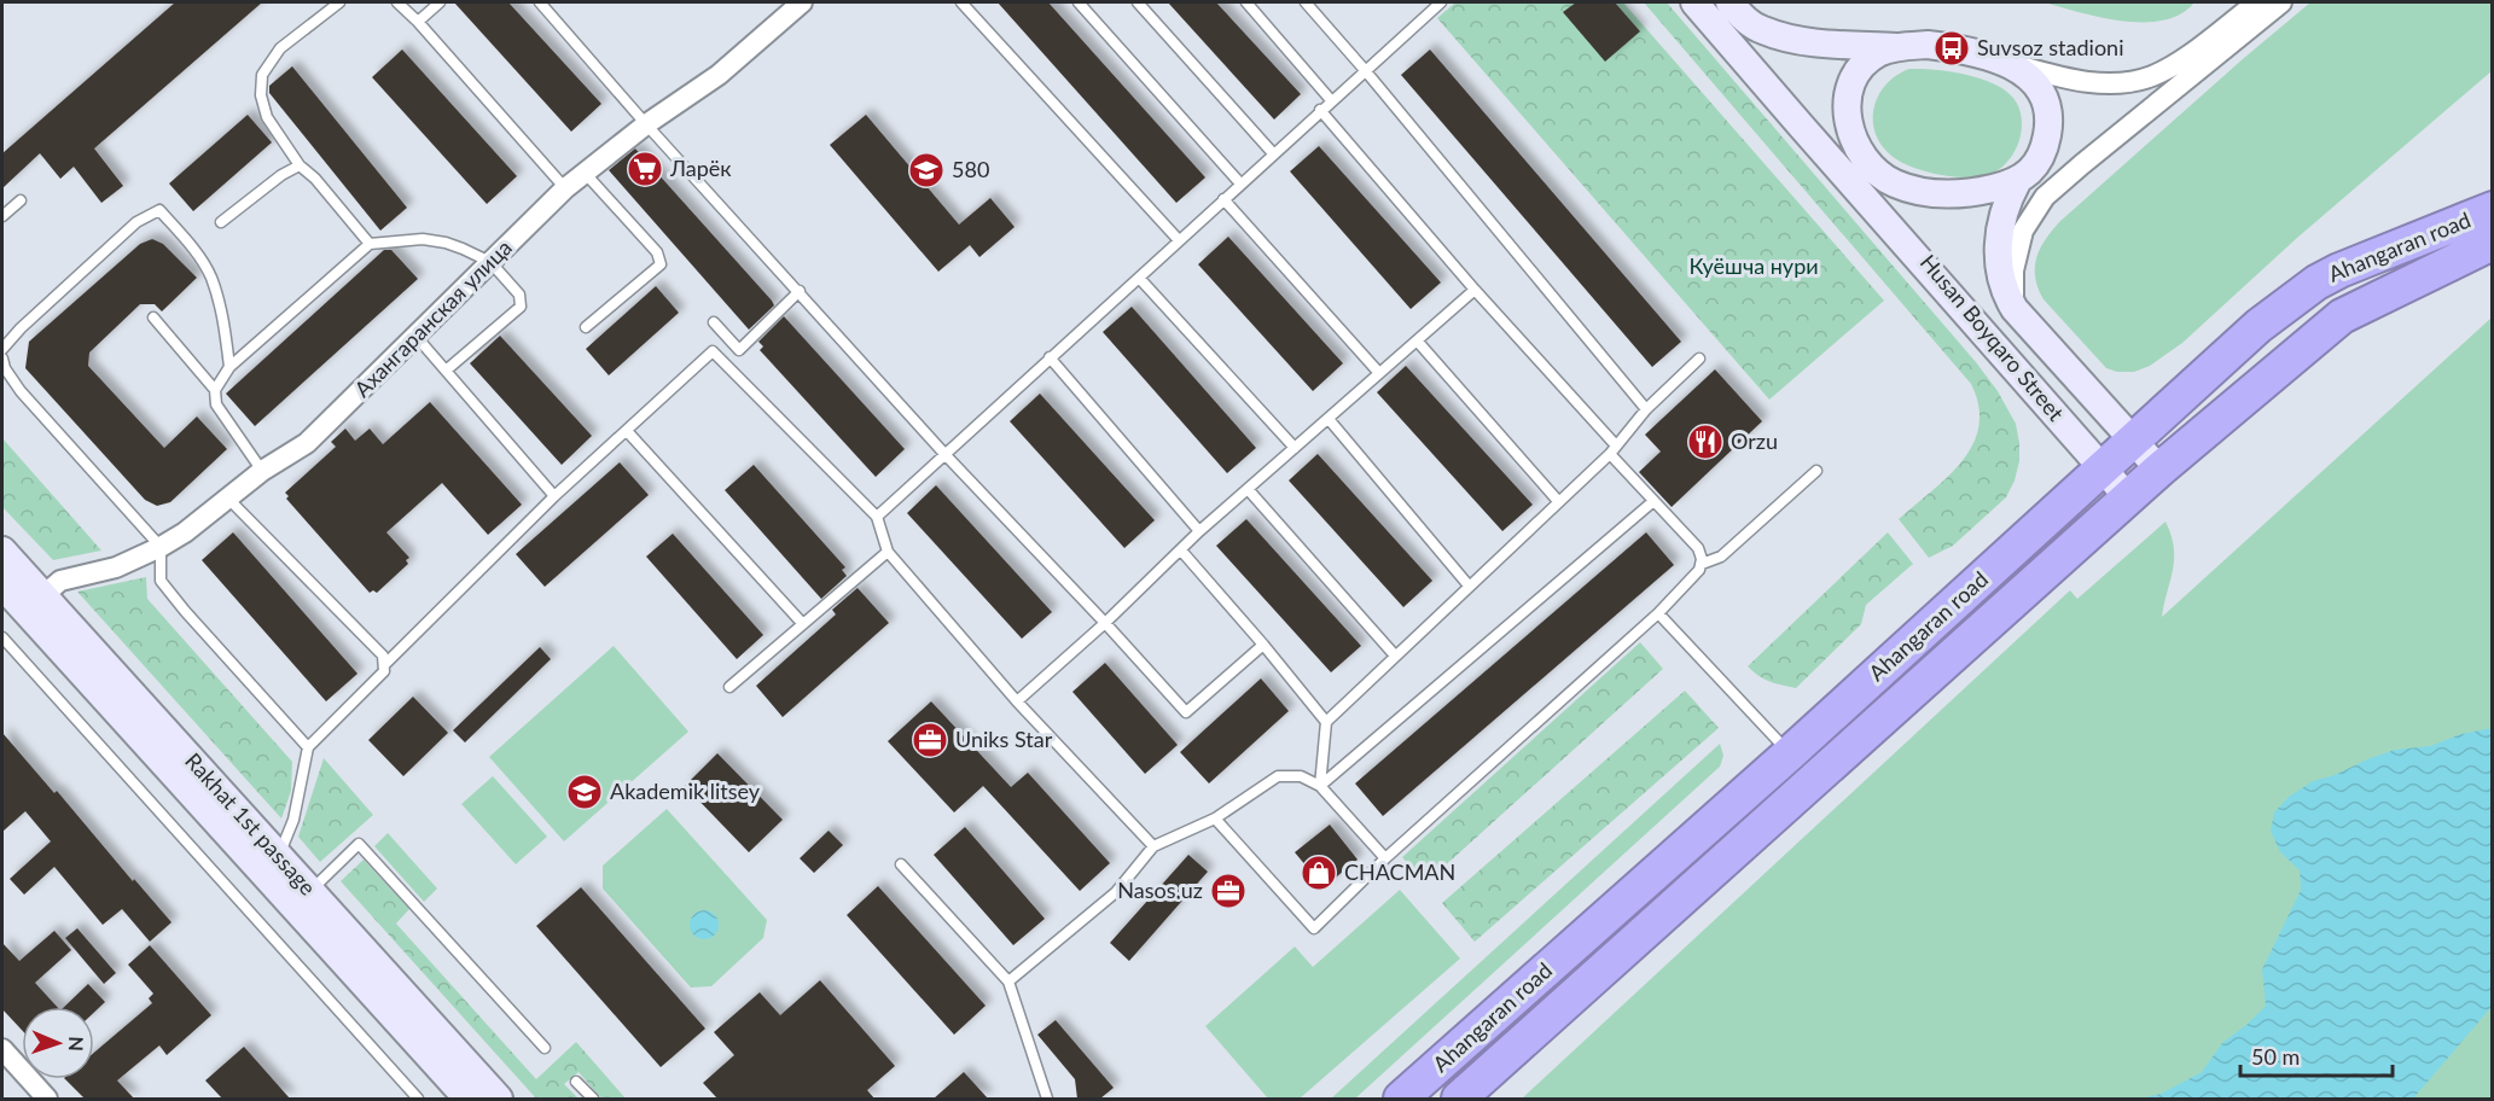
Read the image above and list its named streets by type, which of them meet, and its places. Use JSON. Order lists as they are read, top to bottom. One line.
{"streets":{"highway":["Ahangaran road"],"main road":["Husan Boyqaro Street","Rakhat 1st passage"],"street":["Ахангаранская улица"]},"crossings":[["Ahangaran road","Husan Boyqaro Street"],["Ахангаранская улица","Rakhat 1st passage"]],"parks":["Куёшча нури"],"places":{"bus stop":["Suvsoz stadioni"],"supermarket":["Ларёк"],"school or university":["580","Akademik litsey"],"restaurant":["Orzu"],"office":["Uniks Star","Nasos.uz"],"shop":["CHACMAN"]},"scale_bar":"50 m","north":"right"}
